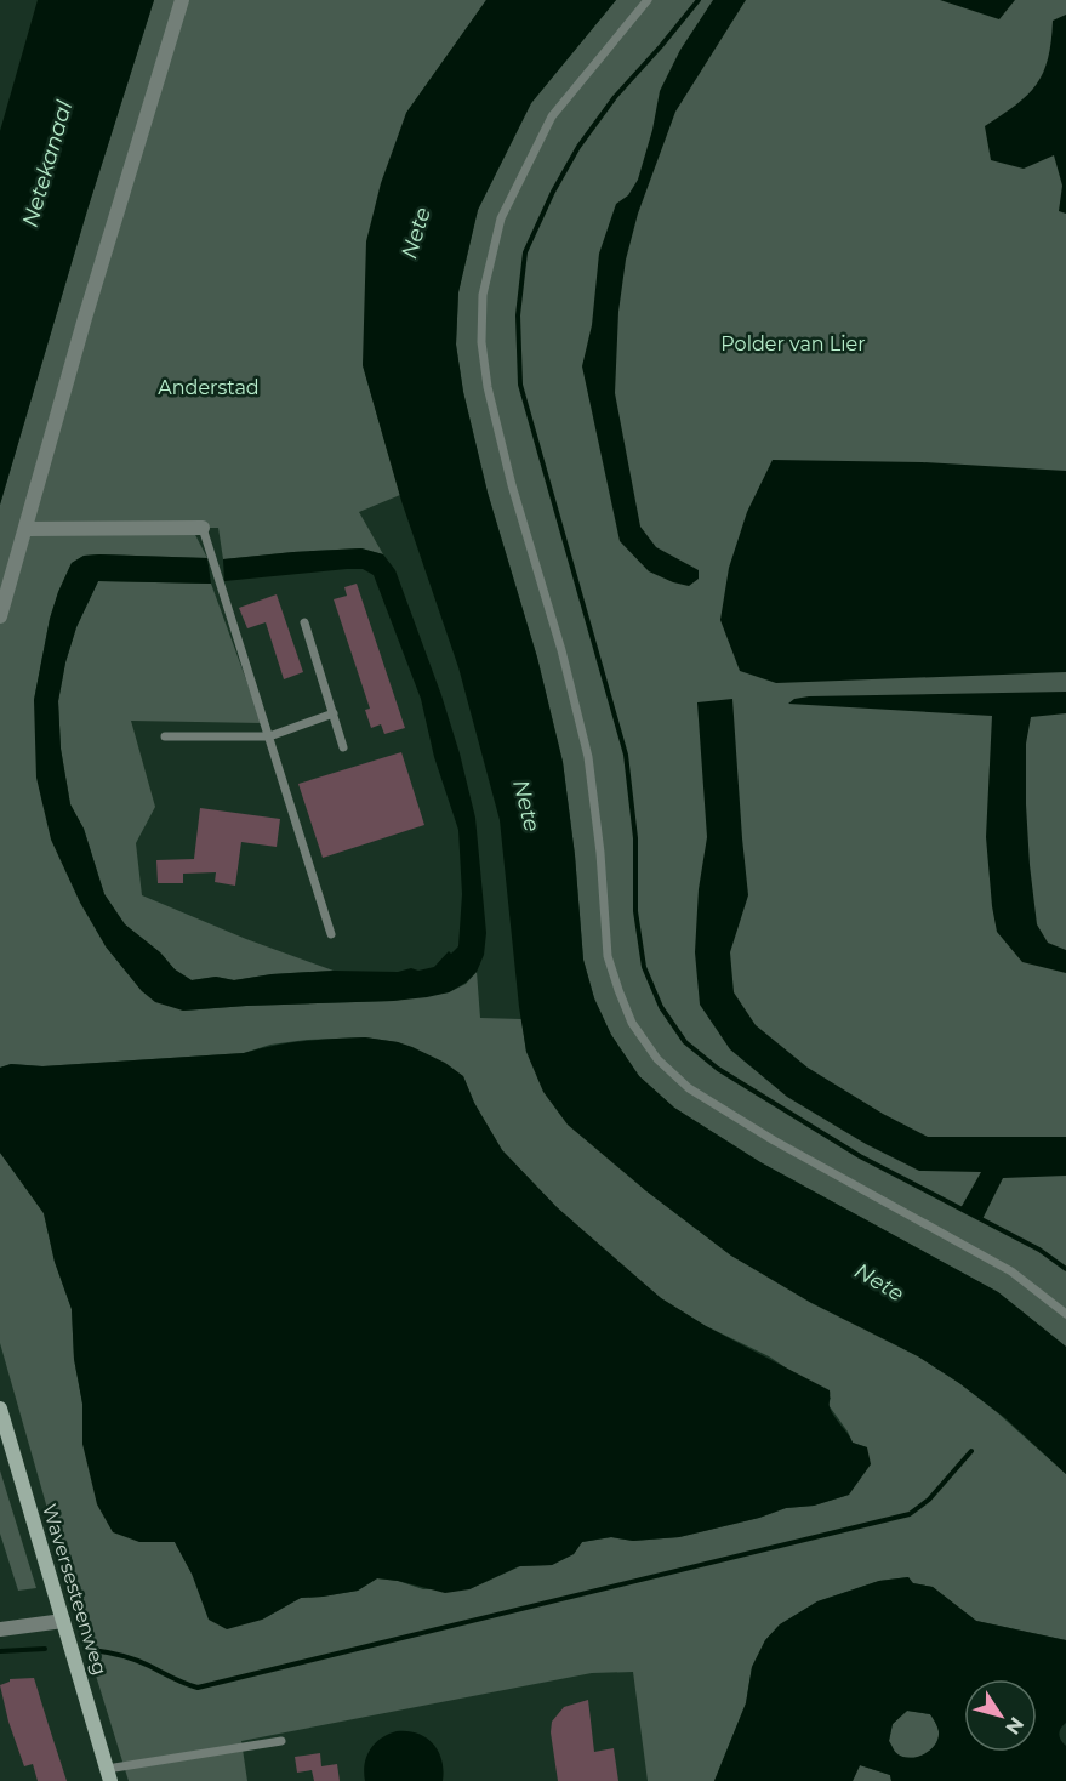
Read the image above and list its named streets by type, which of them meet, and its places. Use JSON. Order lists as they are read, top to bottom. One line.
{"streets":{"main road":["Waversesteenweg"]},"water":["Netekanaal","Nete"],"parks":["Polder van Lier","Anderstad"],"north":"bottom right"}
